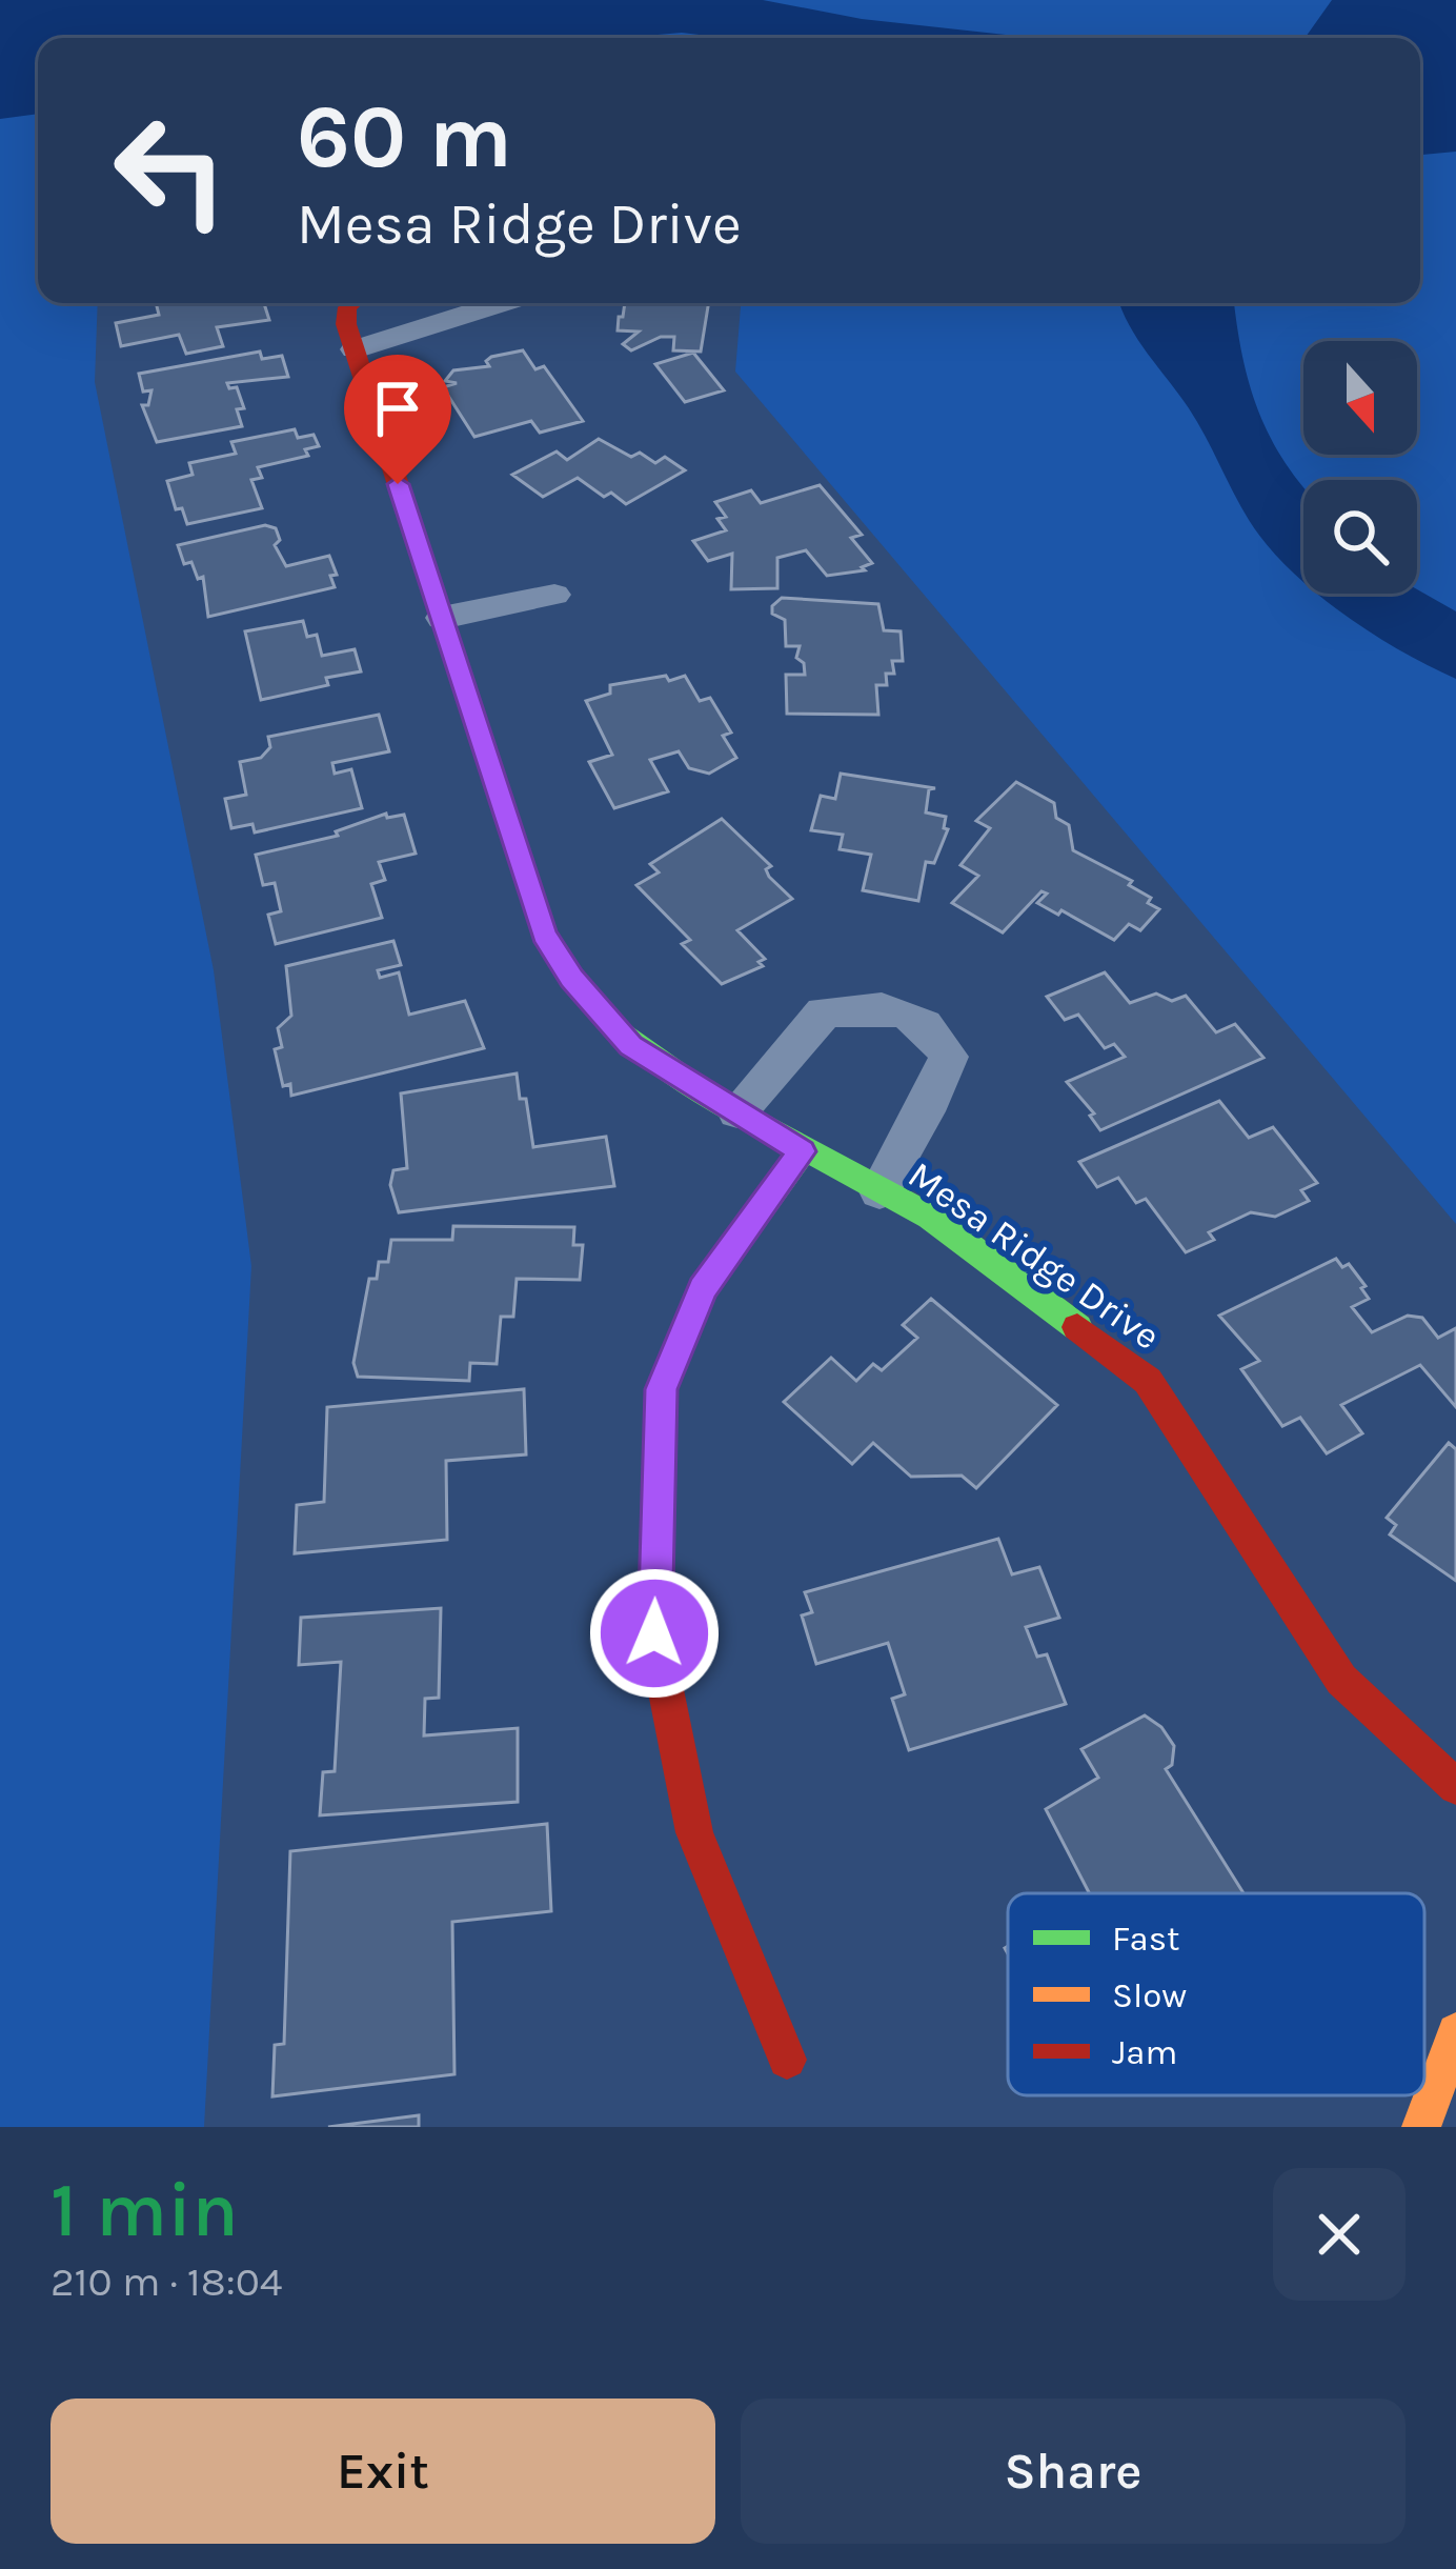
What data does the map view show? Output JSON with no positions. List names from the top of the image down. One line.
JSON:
{"streets":{"street":["Mesa Ridge Drive"]},"legend":["Fast","Slow","Jam"],"north":"bottom","page":{"turn":["60 m","Mesa Ridge Drive"],"heading":["1 min","210 m · 18:04"],"buttons":["Exit","Share"]}}
